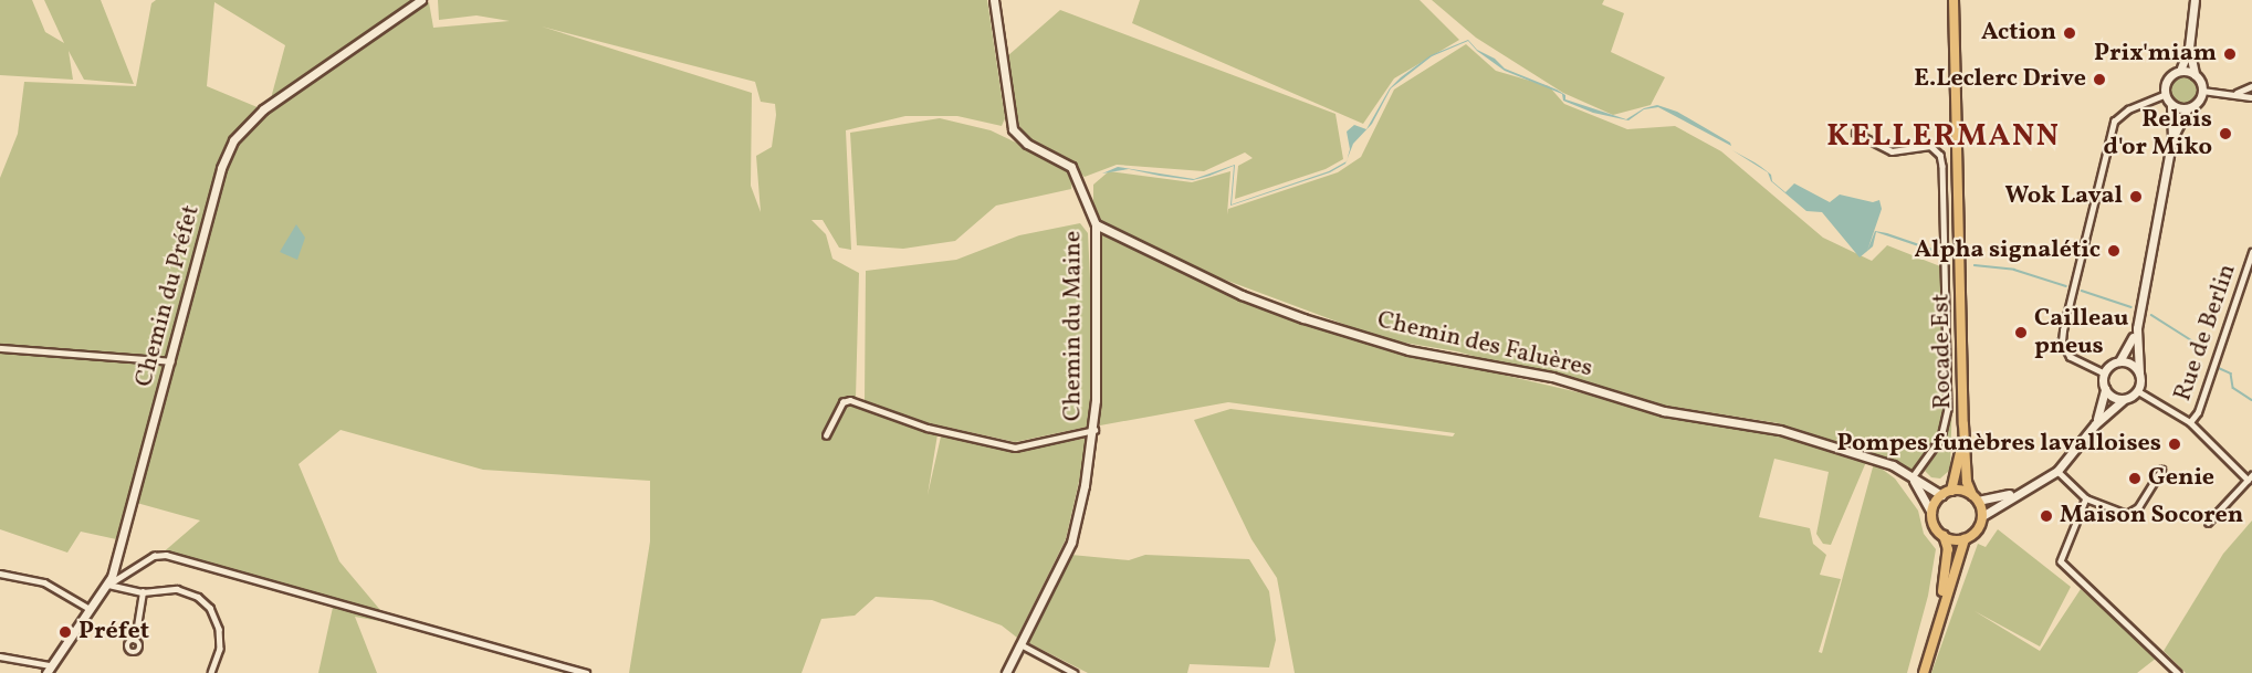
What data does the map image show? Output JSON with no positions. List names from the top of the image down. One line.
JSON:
{"streets":{"main road":["Rocade Est"],"street":["Chemin du Préfet","Chemin du Maine","Rue de Berlin","Chemin des Faluères"]},"crossings":[["Chemin du Maine","Chemin des Faluères"],["Chemin des Faluères","Rocade Est"]],"districts":["KELLERMANN"],"places":["Action","Prix'miam","E.Leclerc Drive","Relais d'or Miko","Wok Laval","Alpha signalétic","Cailleau pneus","Pompes funèbres lavalloises","Genie","Maison Socoren","Préfet"]}
